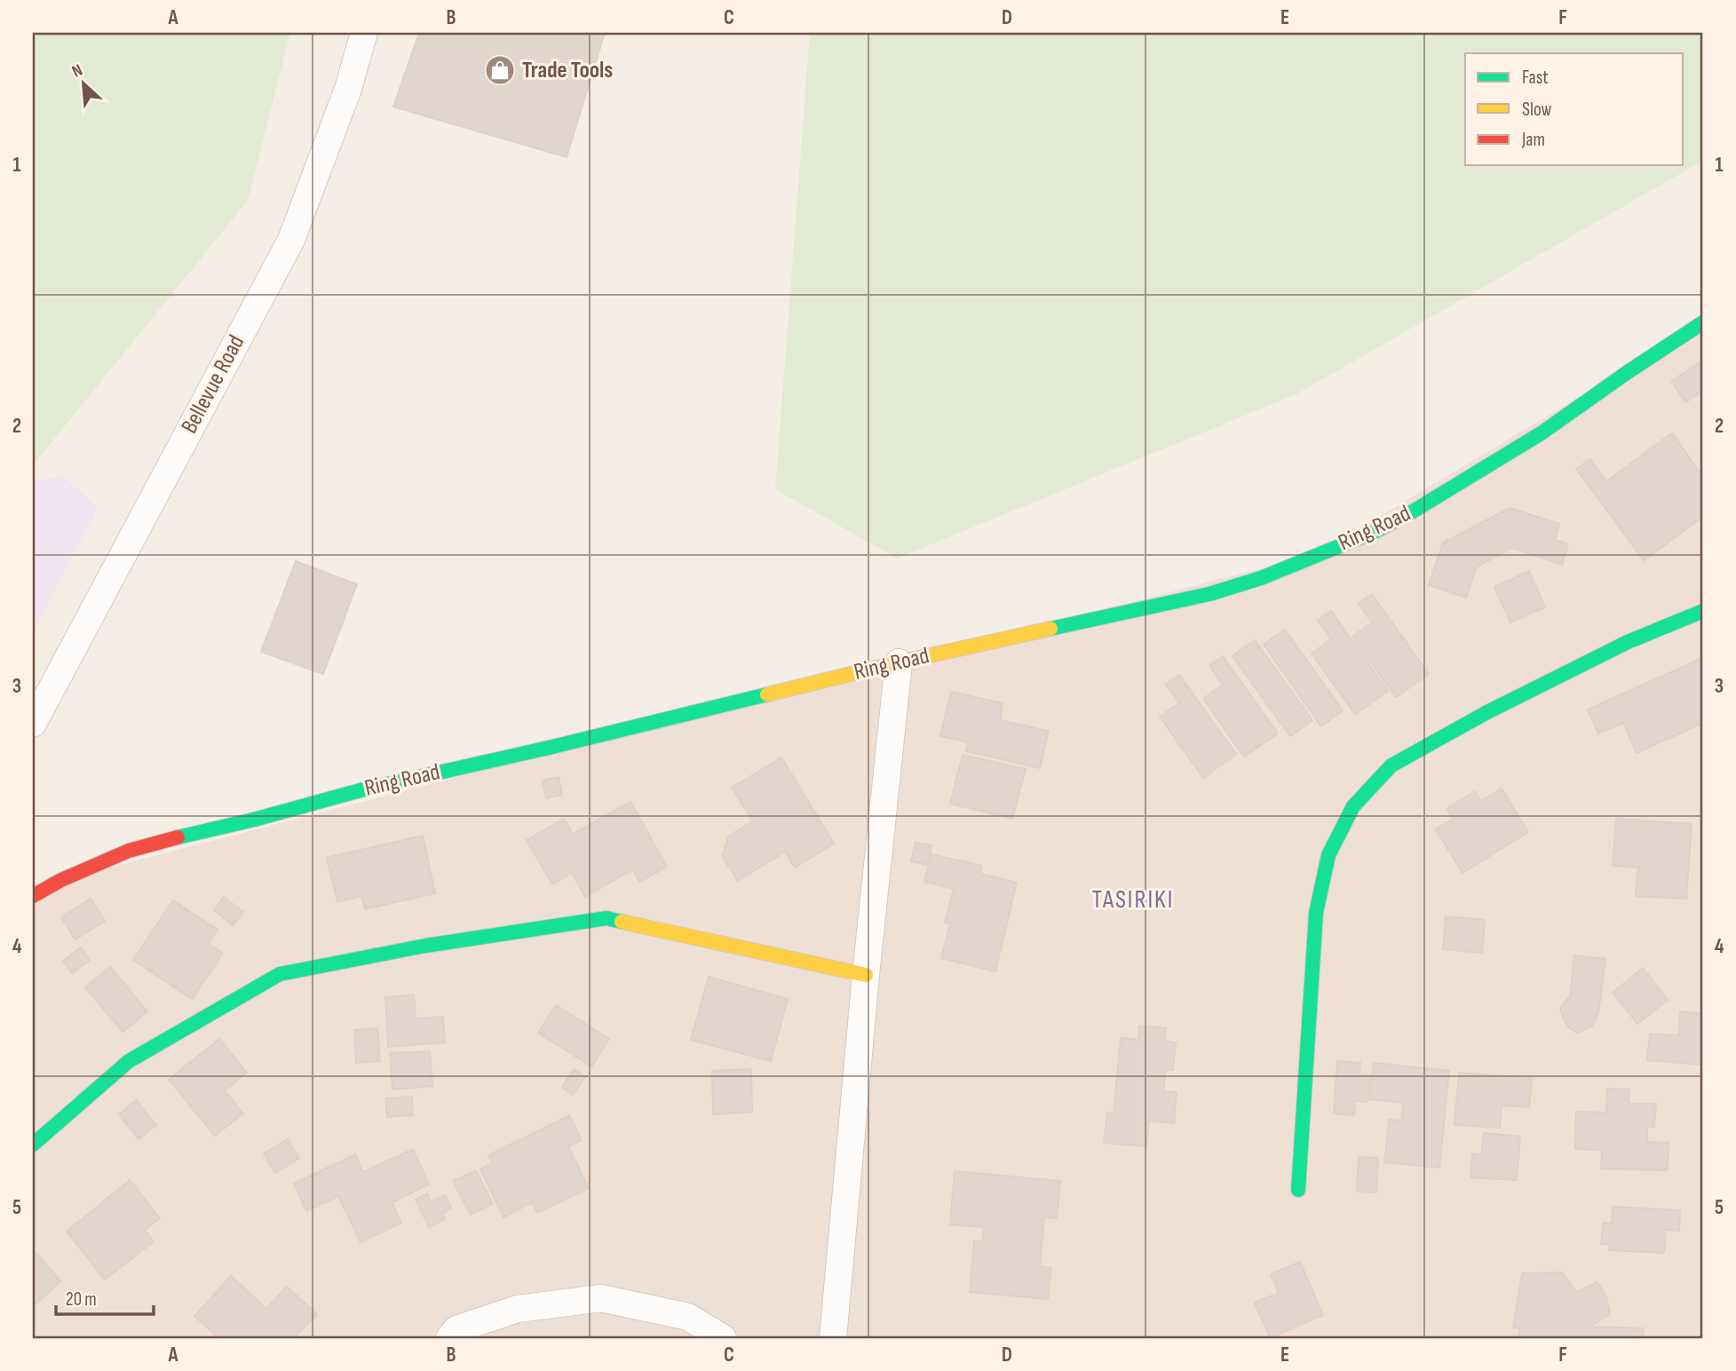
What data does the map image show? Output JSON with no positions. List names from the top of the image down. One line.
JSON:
{"streets":{"main road":["Ring Road"],"street":["Bellevue Road"]},"districts":["TASIRIKI"],"places":{"shop":["Trade Tools"]},"legend":["Fast","Slow","Jam"],"scale_bar":"20 m","north":"top left","grid":{"columns":["A","B","C","D","E","F"],"rows":["1","2","3","4","5"]}}
